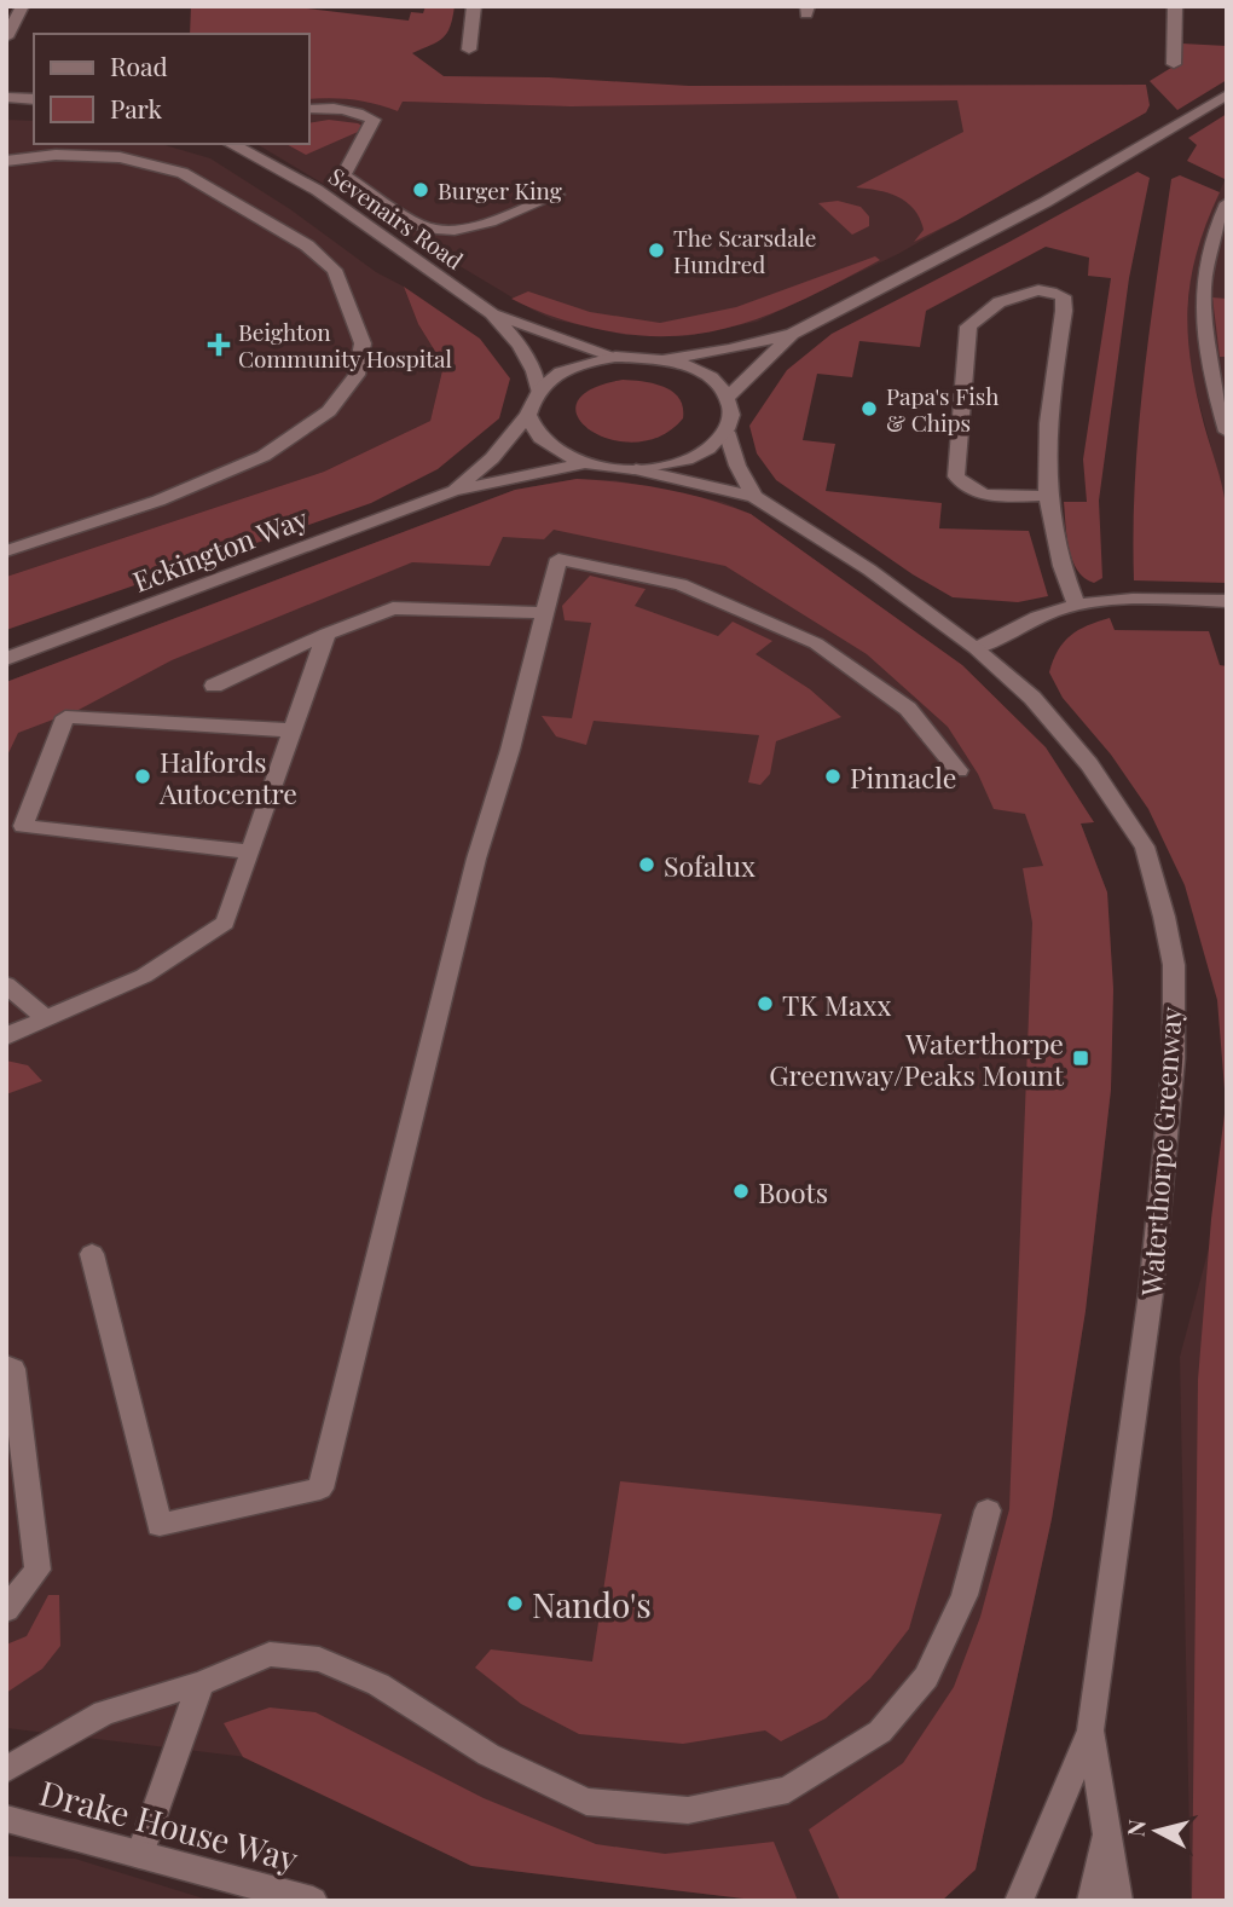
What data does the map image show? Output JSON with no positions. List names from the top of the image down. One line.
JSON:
{"streets":{"street":["Sevenairs Road","Eckington Way","Waterthorpe Greenway","Drake House Way"]},"crossings":[["Sevenairs Road","Eckington Way"],["Sevenairs Road","Waterthorpe Greenway"],["Eckington Way","Waterthorpe Greenway"]],"places":{"other":["Burger King","The Scarsdale Hundred","Papa's Fish & Chips","Halfords Autocentre","Pinnacle","Sofalux","TK Maxx","Boots","Nando's"],"health":["Beighton Community Hospital"],"transit":["Waterthorpe Greenway/Peaks Mount"]},"legend":["Road","Park"],"north":"left"}
